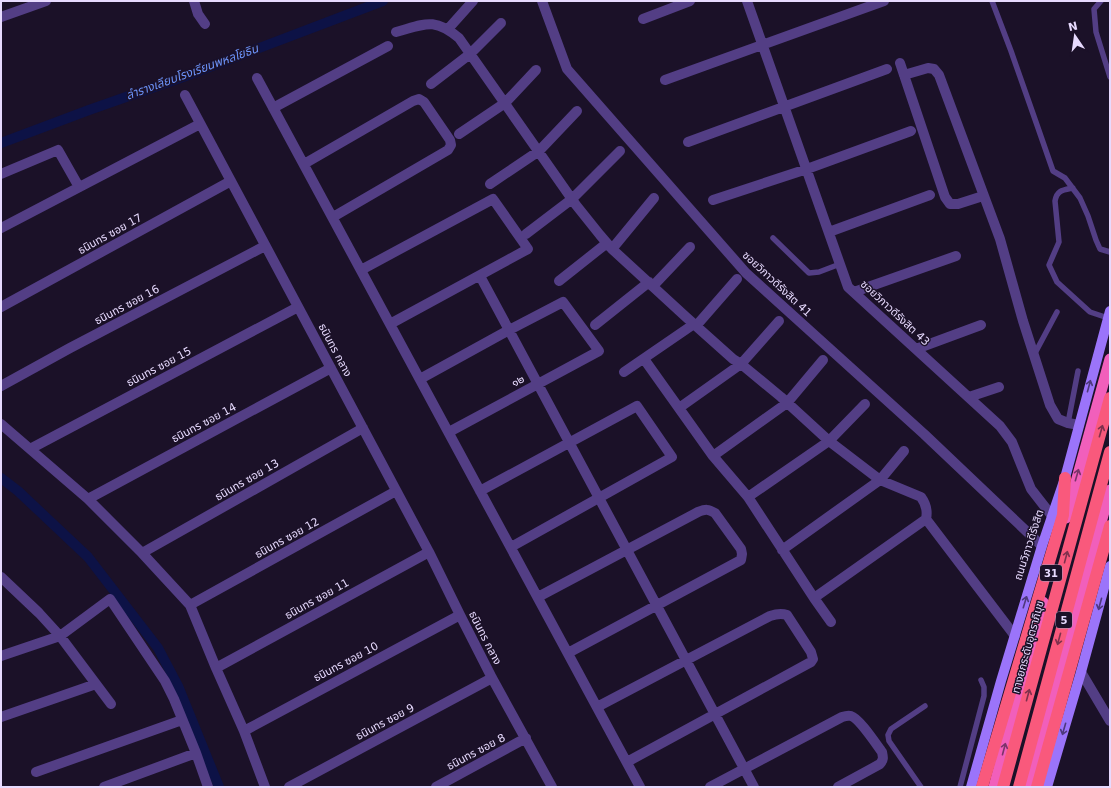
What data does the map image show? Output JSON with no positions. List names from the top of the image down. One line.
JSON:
{"streets":{"highway":["31","5","ทางยกระดับอุตราภิมุข"],"main road":["ถนนวิภาวดีรังสิต"],"street":["ธนินทร ซอย 17","ซอยวิภาวดีรังสิต 41","ธนินทร ซอย 16","ซอยวิภาวดีรังสิต 43","ธนินทร กลาง","ธนินทร ซอย 15","๑๒","ธนินทร ซอย 14","ธนินทร ซอย 13","ธนินทร ซอย 12","ธนินทร ซอย 11","ธนินทร ซอย 10","ธนินทร ซอย 9","ธนินทร ซอย 8"]},"crossings":[["ธนินทร ซอย 17","ธนินทร กลาง"],["ซอยวิภาวดีรังสิต 41","ถนนวิภาวดีรังสิต"],["ธนินทร ซอย 16","ธนินทร กลาง"],["ซอยวิภาวดีรังสิต 43","ถนนวิภาวดีรังสิต"],["ธนินทร กลาง","ธนินทร ซอย 15"],["ธนินทร กลาง","ธนินทร ซอย 14"],["ธนินทร กลาง","ธนินทร ซอย 13"],["ธนินทร กลาง","ธนินทร ซอย 12"],["ธนินทร กลาง","ธนินทร ซอย 11"],["ธนินทร กลาง","ธนินทร ซอย 10"],["ธนินทร กลาง","ธนินทร ซอย 9"],["ธนินทร กลาง","ธนินทร ซอย 8"],["ถนนวิภาวดีรังสิต","31"]],"water":["ลำรางเลียบโรงเรียนพหลโยธิน"],"north":"top"}
